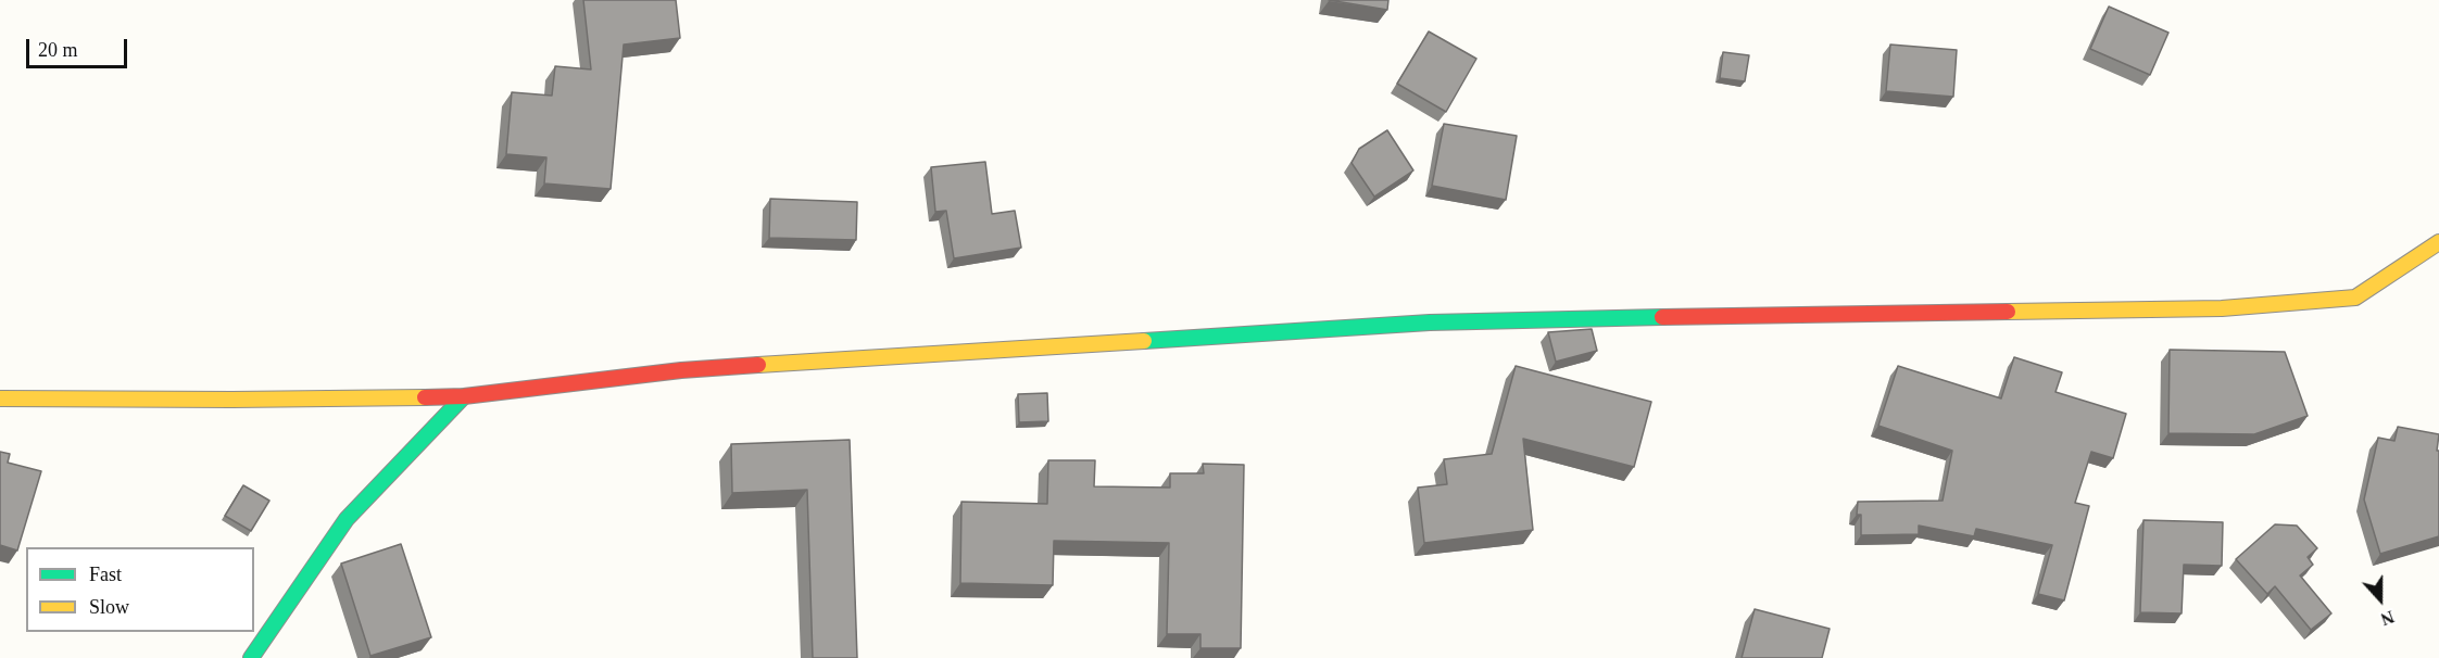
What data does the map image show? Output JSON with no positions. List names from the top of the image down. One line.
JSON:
{"legend":["Fast","Slow"],"scale_bar":"20 m","north":"bottom"}
